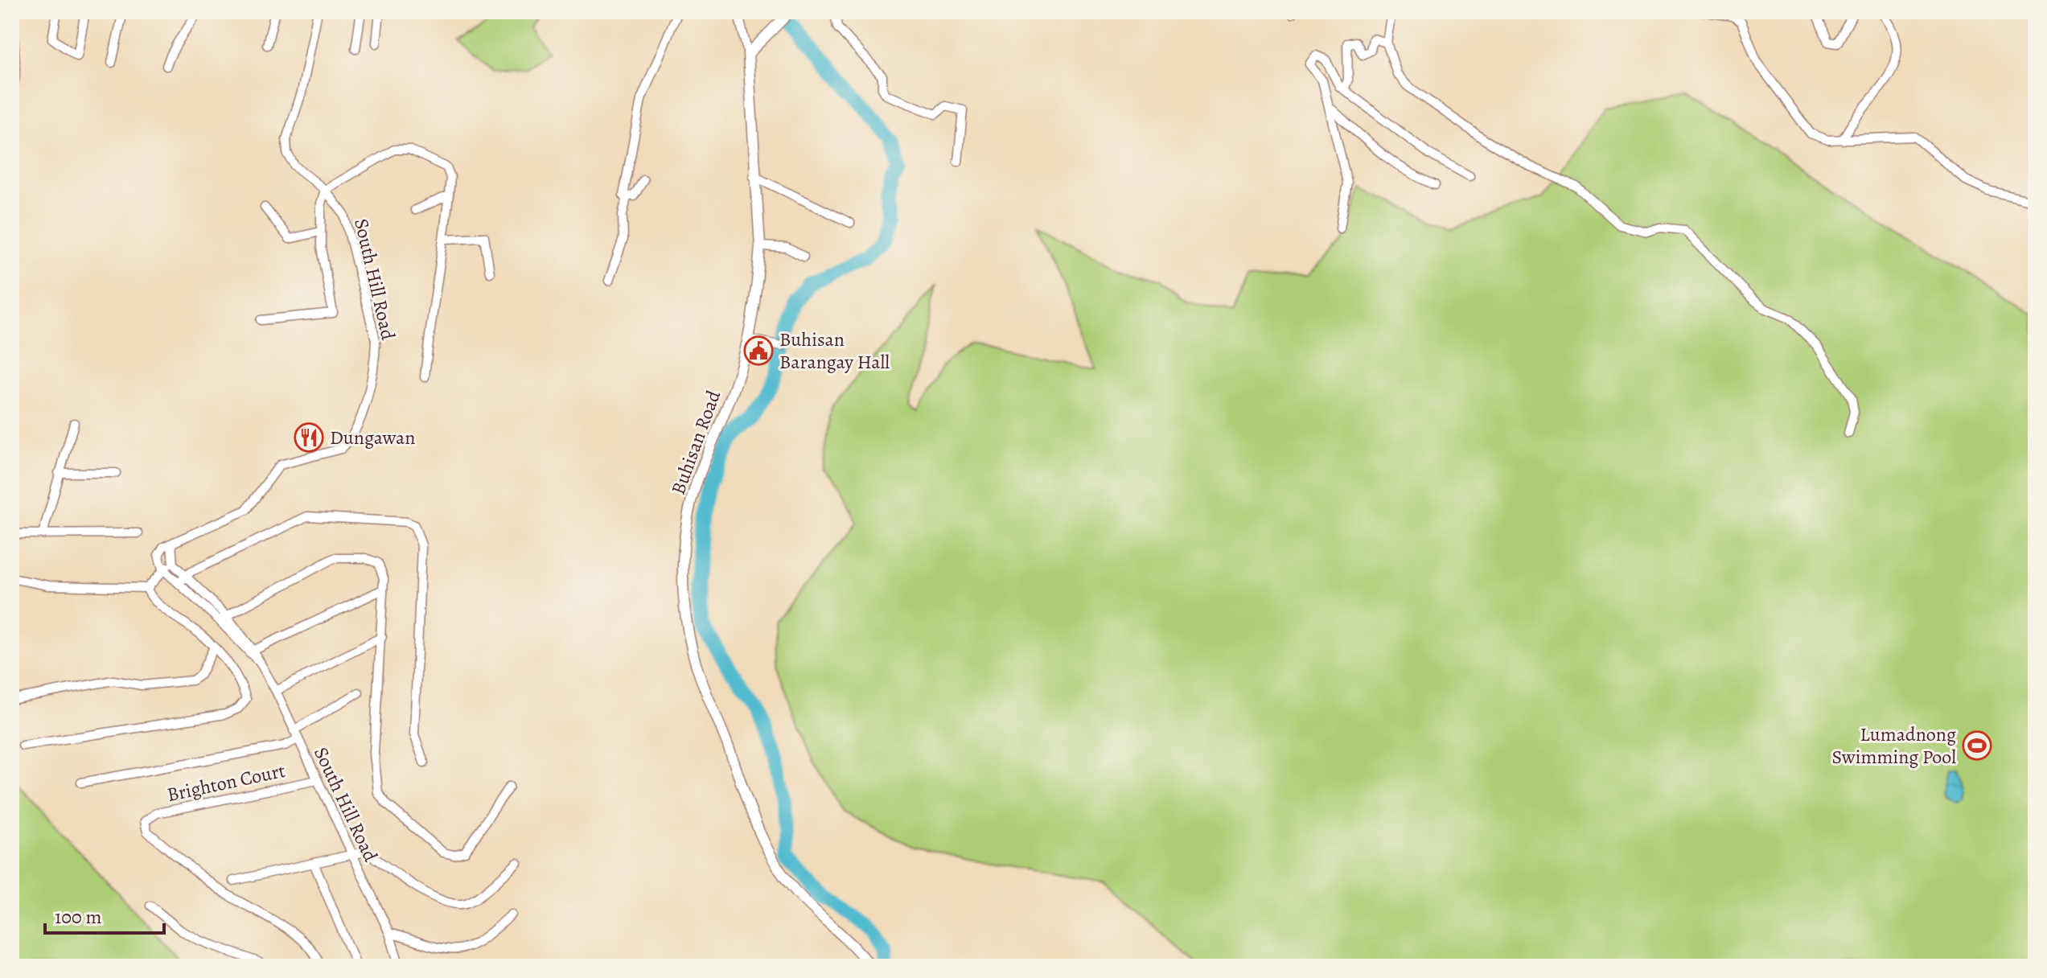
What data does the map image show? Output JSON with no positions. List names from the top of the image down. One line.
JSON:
{"streets":{"street":["South Hill Road","Buhisan Road","Brighton Court"]},"crossings":[["South Hill Road","Brighton Court"]],"places":{"public building":["Buhisan Barangay Hall"],"restaurant":["Dungawan"],"sports":["Lumadnong Swimming Pool"]},"scale_bar":"100 m"}
